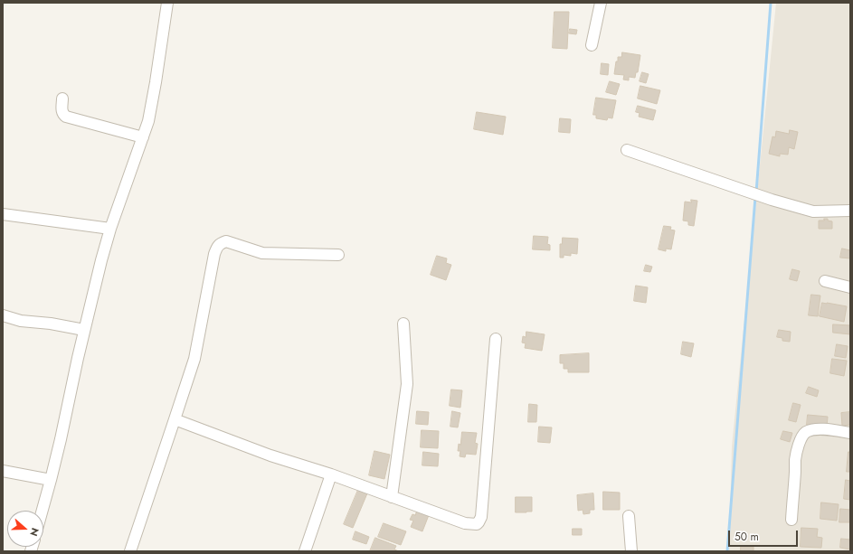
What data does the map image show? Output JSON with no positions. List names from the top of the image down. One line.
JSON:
{"scale_bar":"50 m","north":"right"}
